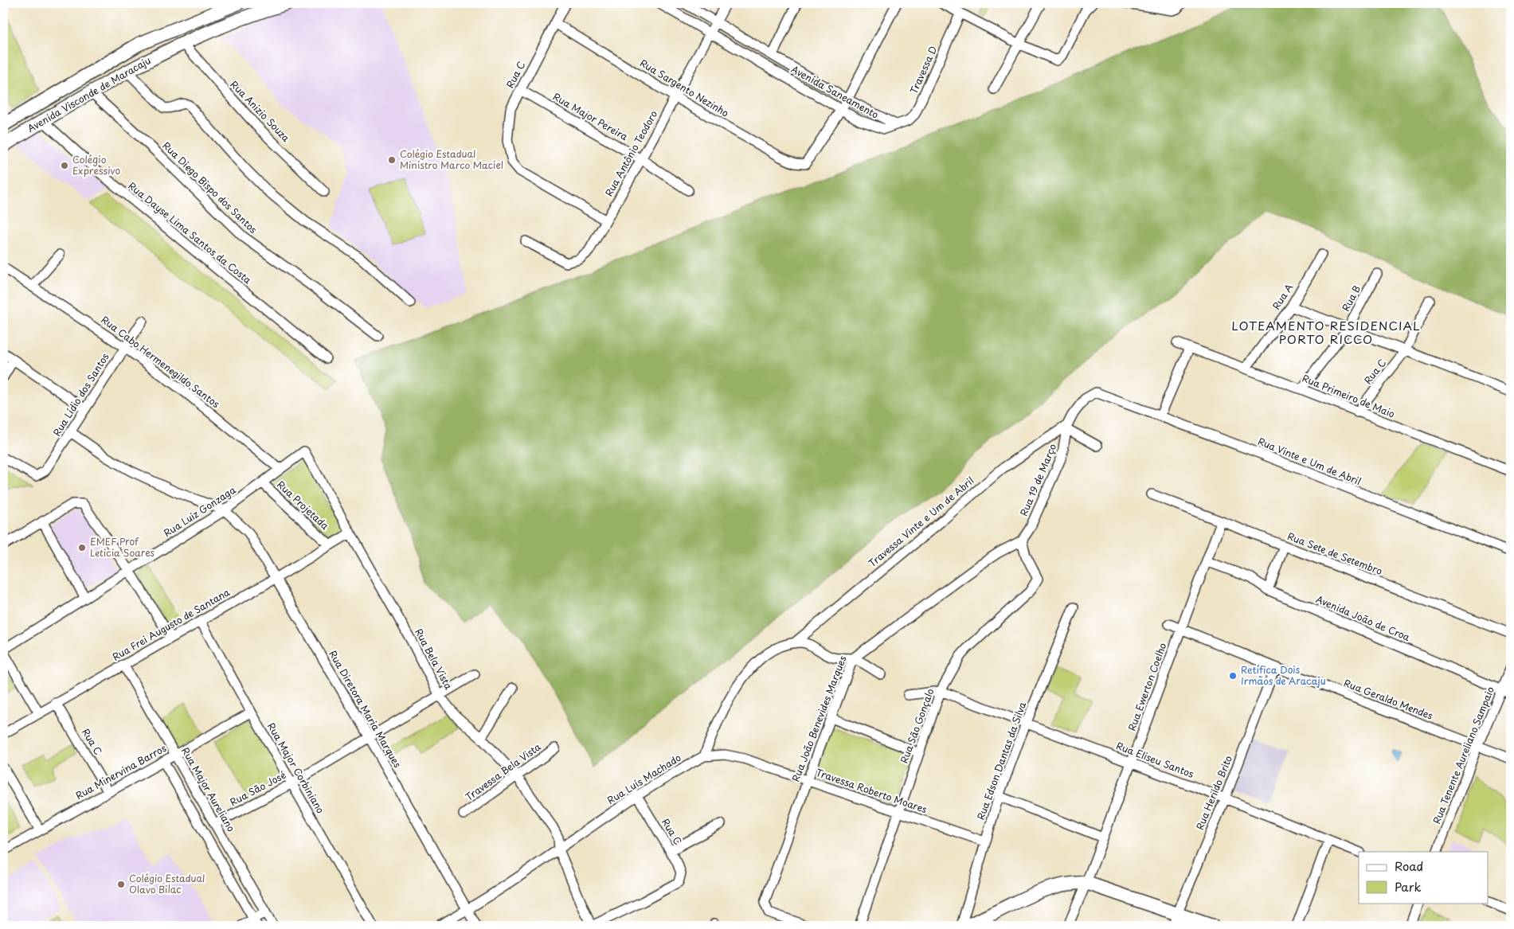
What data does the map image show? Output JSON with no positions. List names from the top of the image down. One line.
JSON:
{"streets":{"main road":["Avenida Visconde de Maracaju"],"street":["Travessa D","Rua C","Rua Sargento Nezinho","Avenida Saneamento","Rua Anizio Souza","Rua Major Pereira","Rua Antônio Teodoro","Rua Diego Bispo dos Santos","Rua Dayse Lima Santos da Costa","Rua A","Rua B","Rua Cabo Hermenegildo Santos","Rua Lídio dos Santos","Rua Primeiro de Maio","Rua Vinte e Um de Abril","Rua 19 de Março","Rua Projetada","Rua Luiz Gonzaga","Travessa Vinte e Um de Abril","Rua Sete de Setembro","Avenida João de Croa","Rua Frei Augusto de Santana","Rua Bela Vista","Rua Ewerton Coelho","Rua Geraldo Mendes","Rua Diretora Maria Marques","Rua João Benevides Marques","Rua São Gonçalo","Rua Tenente Aureliano Sampaio","Rua Eliseu Santos","Rua Edson Dantas da Silva","Rua Major Corbiniano","Rua Minervina Barros","Travessa Bela Vista","Rua Luís Machado","Rua São José","Rua Major Aureliano","Travessa Roberto Moares","Rua Herildo Brito"]},"crossings":[["Travessa D","Avenida Saneamento"],["Rua C","Rua Sargento Nezinho"],["Rua C","Rua Major Pereira"],["Rua C","Rua Antônio Teodoro"],["Rua C","Rua Primeiro de Maio"],["Rua C","Rua Frei Augusto de Santana"],["Rua C","Rua Bela Vista"],["Rua C","Rua Minervina Barros"],["Rua C","Rua Luís Machado"],["Rua Sargento Nezinho","Avenida Saneamento"],["Rua Sargento Nezinho","Rua Antônio Teodoro"],["Avenida Saneamento","Rua Antônio Teodoro"],["Avenida Visconde de Maracaju","Rua Anizio Souza"],["Avenida Visconde de Maracaju","Rua Diego Bispo dos Santos"],["Avenida Visconde de Maracaju","Rua Dayse Lima Santos da Costa"],["Rua Major Pereira","Rua Antônio Teodoro"],["Rua A","Rua Primeiro de Maio"],["Rua B","Rua Primeiro de Maio"],["Rua Cabo Hermenegildo Santos","Rua Lídio dos Santos"],["Rua Cabo Hermenegildo Santos","Rua Luiz Gonzaga"],["Rua Lídio dos Santos","Rua Diretora Maria Marques"],["Rua Vinte e Um de Abril","Rua 19 de Março"],["Rua Vinte e Um de Abril","Travessa Vinte e Um de Abril"],["Rua 19 de Março","Travessa Vinte e Um de Abril"],["Rua 19 de Março","Rua João Benevides Marques"],["Rua 19 de Março","Rua São Gonçalo"],["Rua Projetada","Rua Luiz Gonzaga"],["Rua Projetada","Rua Frei Augusto de Santana"],["Rua Luiz Gonzaga","Rua Bela Vista"],["Rua Luiz Gonzaga","Rua Diretora Maria Marques"],["Rua Sete de Setembro","Rua Ewerton Coelho"],["Avenida João de Croa","Rua Ewerton Coelho"],["Avenida João de Croa","Rua Tenente Aureliano Sampaio"],["Rua Frei Augusto de Santana","Rua Bela Vista"],["Rua Frei Augusto de Santana","Rua Diretora Maria Marques"],["Rua Frei Augusto de Santana","Rua Major Corbiniano"],["Rua Frei Augusto de Santana","Rua Major Aureliano"],["Rua Bela Vista","Travessa Bela Vista"],["Rua Bela Vista","Rua Luís Machado"],["Rua Bela Vista","Rua São José"],["Rua Ewerton Coelho","Rua Geraldo Mendes"],["Rua Ewerton Coelho","Rua Eliseu Santos"],["Rua Geraldo Mendes","Rua Tenente Aureliano Sampaio"],["Rua Geraldo Mendes","Rua Herildo Brito"],["Rua Diretora Maria Marques","Rua Luís Machado"],["Rua Diretora Maria Marques","Rua São José"],["Rua João Benevides Marques","Rua São Gonçalo"],["Rua João Benevides Marques","Travessa Roberto Moares"],["Rua São Gonçalo","Rua Eliseu Santos"],["Rua São Gonçalo","Travessa Roberto Moares"],["Rua Eliseu Santos","Rua Edson Dantas da Silva"],["Rua Eliseu Santos","Rua Herildo Brito"],["Rua Edson Dantas da Silva","Travessa Roberto Moares"],["Rua Major Corbiniano","Rua Minervina Barros"],["Rua Major Corbiniano","Rua São José"],["Rua Minervina Barros","Rua Major Aureliano"],["Rua Luís Machado","Travessa Roberto Moares"],["Rua São José","Rua Major Aureliano"]],"districts":["LOTEAMENTO RESIDENCIAL PORTO RICCO"],"places":["Colégio Estadual Ministro Marco Maciel","Colégio Expressivo","EMEF Prof Leticia Soares","Retífica Dois Irmãos de Aracaju","Colégio Estadual Olavo Bilac"],"legend":["Road","Park"]}
